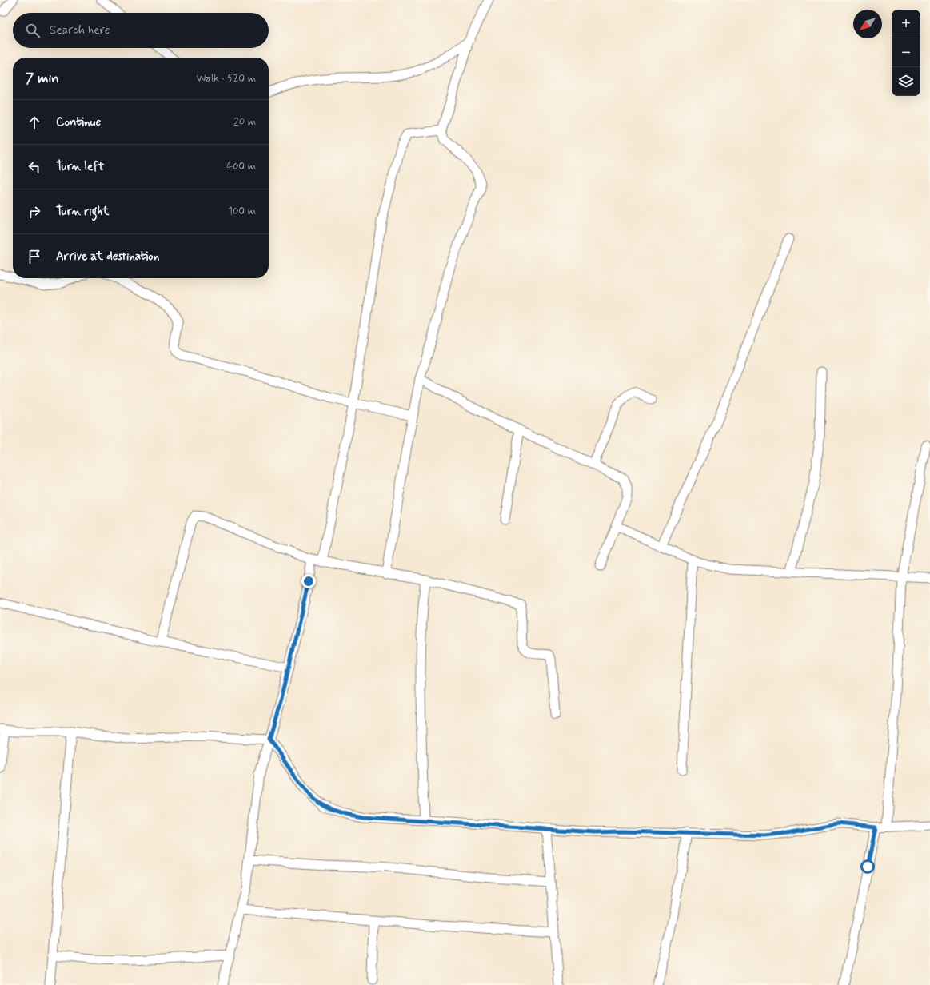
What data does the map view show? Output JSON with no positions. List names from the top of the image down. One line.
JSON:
{"north":"bottom left","page":{"map_buttons":["+","−"],"search":"Search here","heading":["7 min","Walk · 520 m"],"list":[["Continue","20 m"],["Turn left","400 m"],["Turn right","100 m"],"Arrive at destination"]}}
